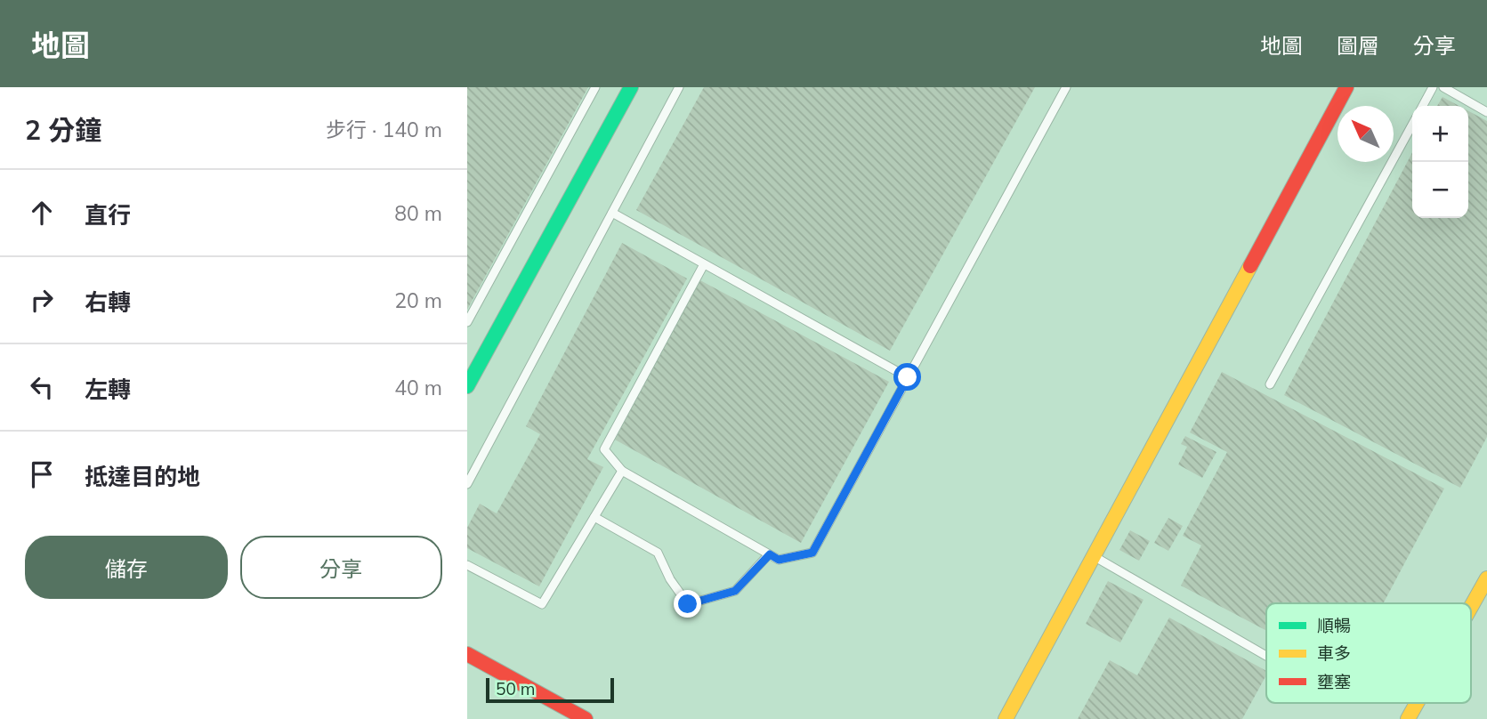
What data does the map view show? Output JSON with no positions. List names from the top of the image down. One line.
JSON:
{"legend":["順暢","車多","壅塞"],"scale_bar":"50 m","north":"top left","page":{"header":"地圖","nav":["地圖","圖層","分享"],"heading":["2 分鐘","步行 · 140 m"],"map_buttons":["+","−"],"list":[["直行","80 m"],["右轉","20 m"],["左轉","40 m"],"抵達目的地"],"buttons":["儲存","分享"],"scale":"50 m"}}
